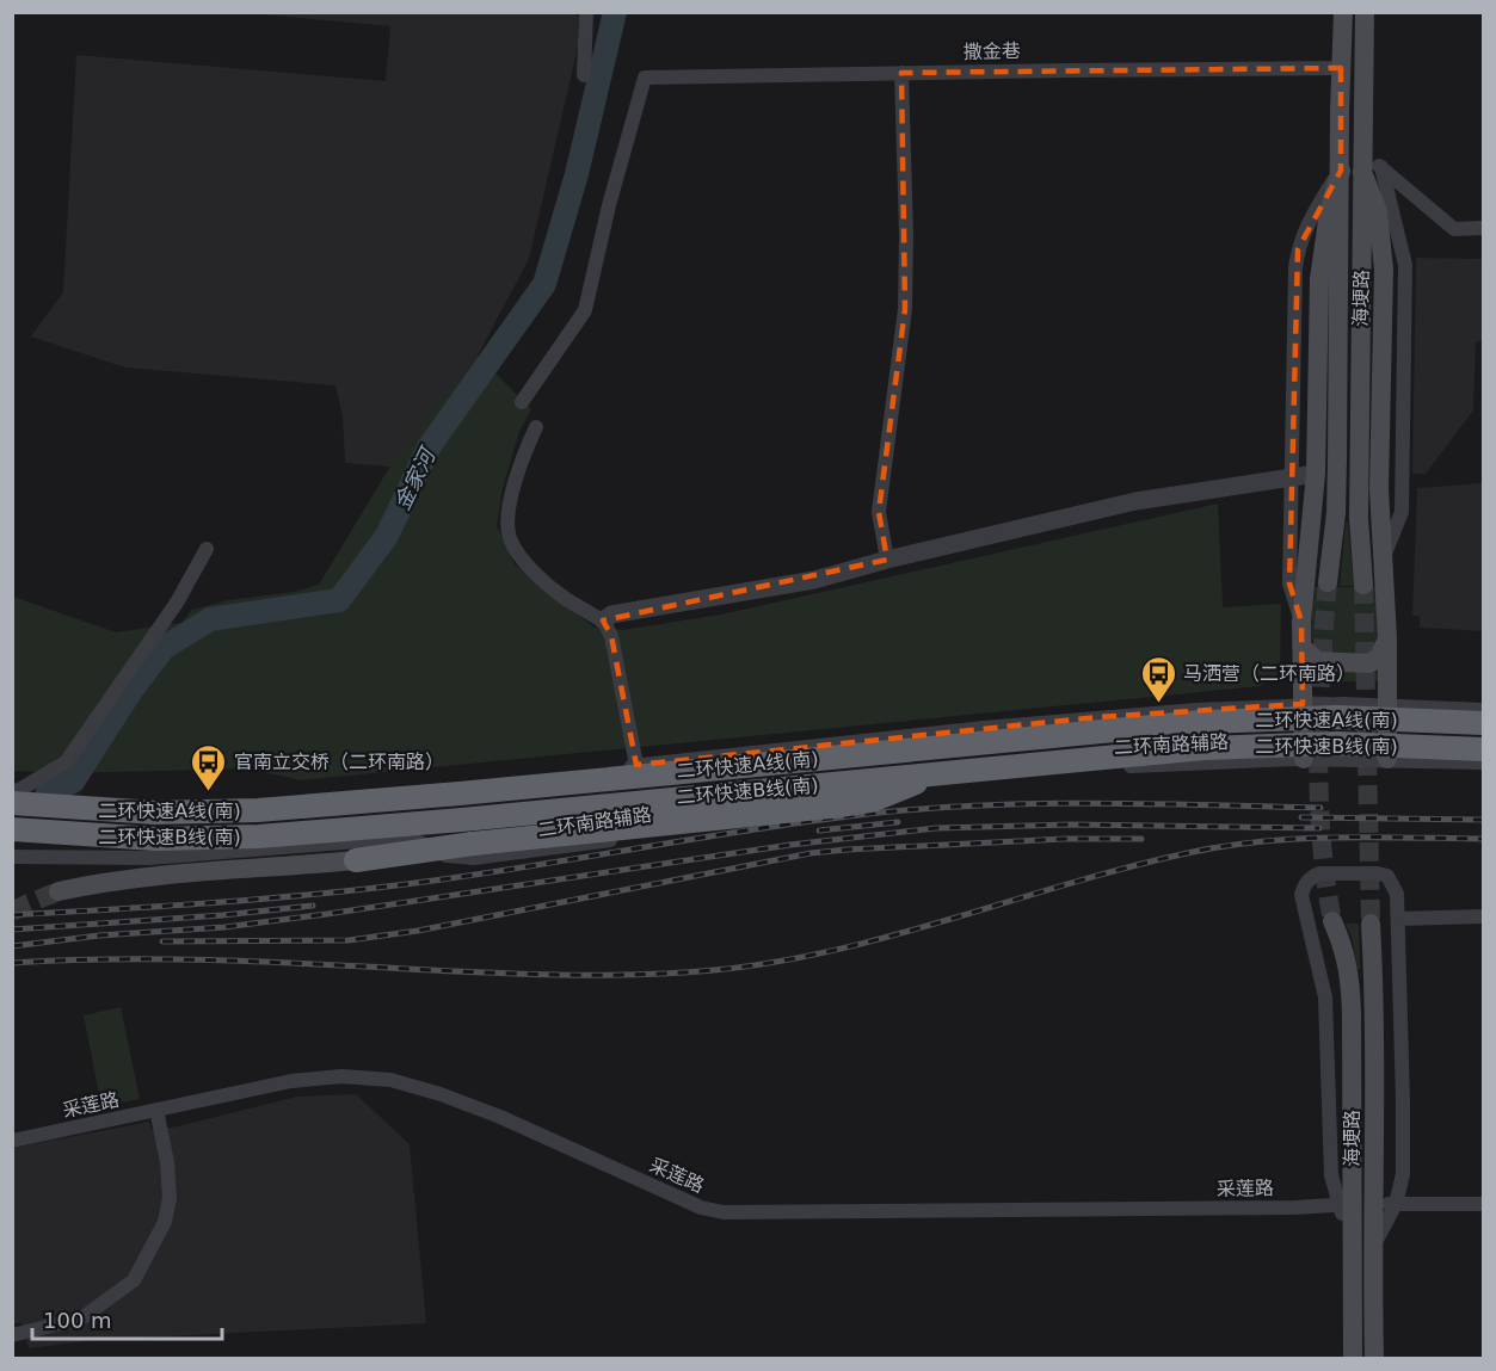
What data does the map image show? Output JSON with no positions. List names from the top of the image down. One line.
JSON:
{"streets":{"highway":["二环快速A线(南)","二环快速B线(南)"],"main road":["海埂路"],"street":["撒金巷","二环南路辅路","采莲路"]},"crossings":[["撒金巷","海埂路"],["海埂路","采莲路"]],"water":["金家河"],"places":{"bus stop":["马洒营（二环南路）","官南立交桥（二环南路）"]},"scale_bar":"100 m"}
